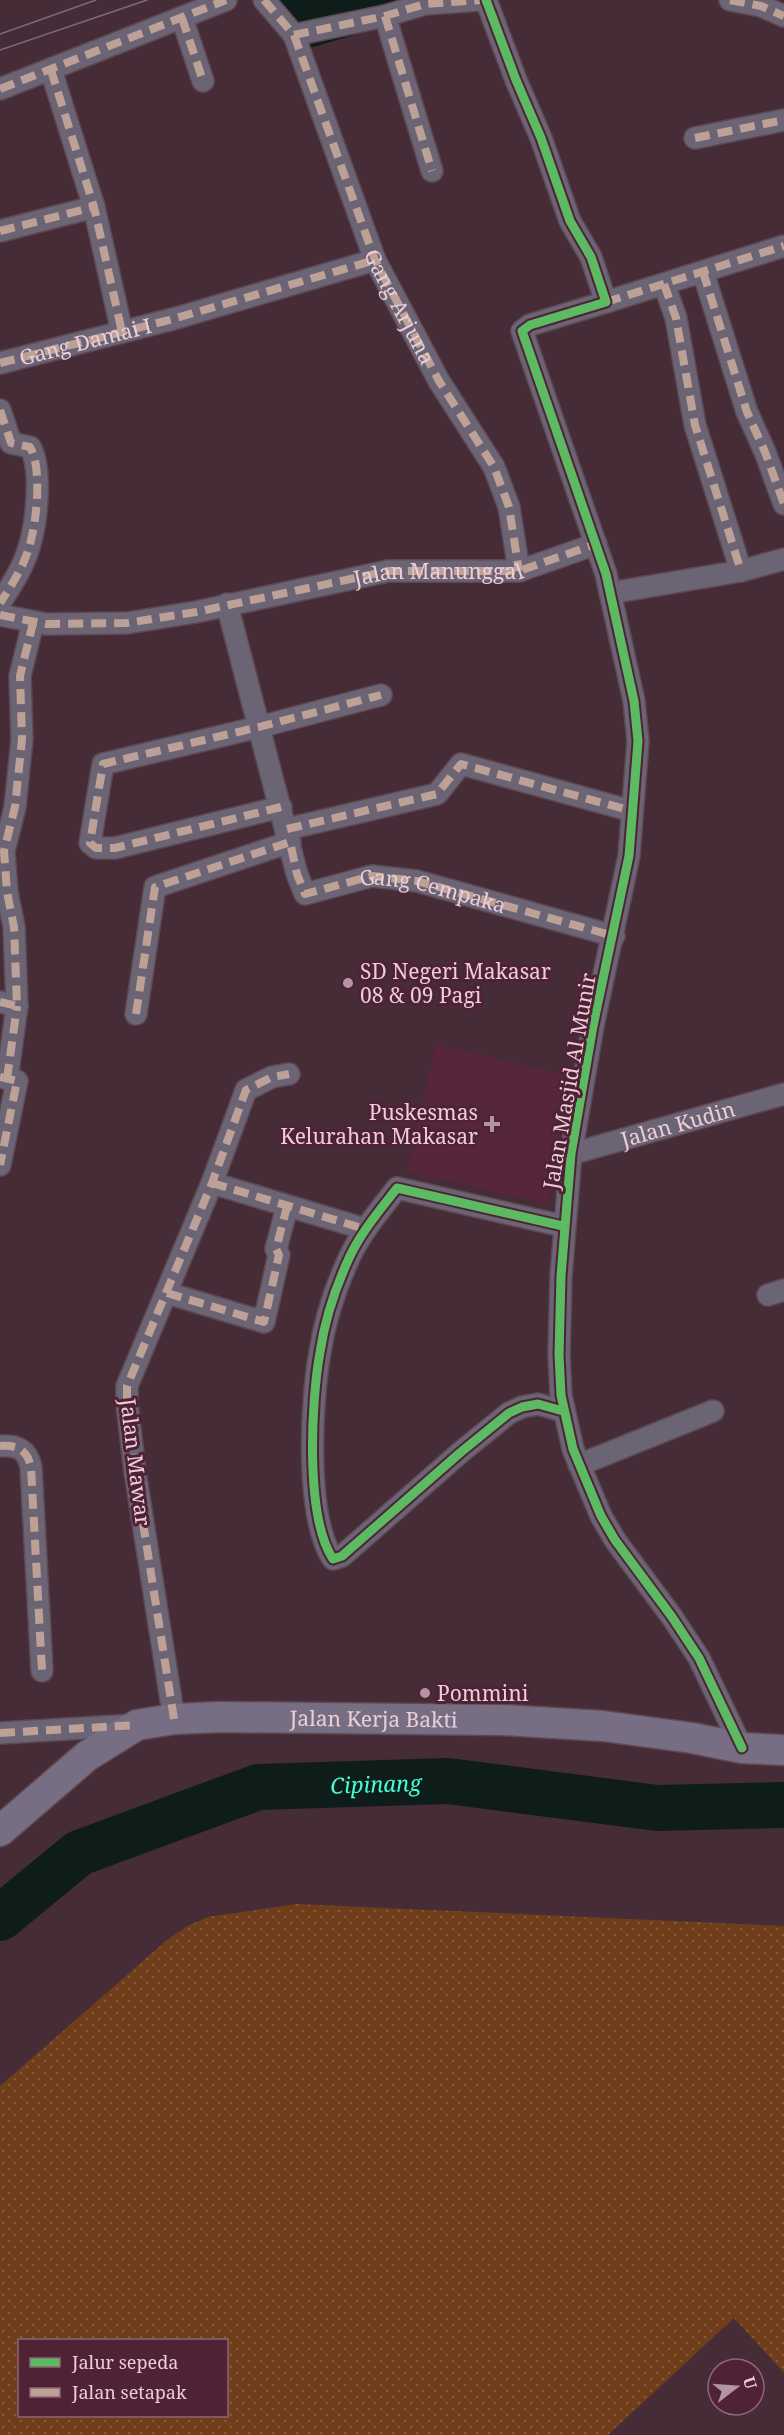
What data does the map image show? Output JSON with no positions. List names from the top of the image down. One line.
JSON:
{"streets":{"street":["Gang Arjuna","Gang Damai I","Jalan Manunggal","Gang Cempaka","Jalan Masjid Al Munir","Jalan Kudin","Jalan Mawar","Jalan Kerja Bakti"]},"crossings":[["Gang Arjuna","Gang Damai I"],["Gang Arjuna","Jalan Manunggal"],["Gang Cempaka","Jalan Masjid Al Munir"],["Jalan Masjid Al Munir","Jalan Kudin"],["Jalan Masjid Al Munir","Jalan Kerja Bakti"],["Jalan Mawar","Jalan Kerja Bakti"]],"water":["Cipinang"],"places":{"other":["SD Negeri Makasar 08 & 09 Pagi","Pommini"],"health":["Puskesmas Kelurahan Makasar"]},"legend":["Jalur sepeda","Jalan setapak"],"north":"right"}
